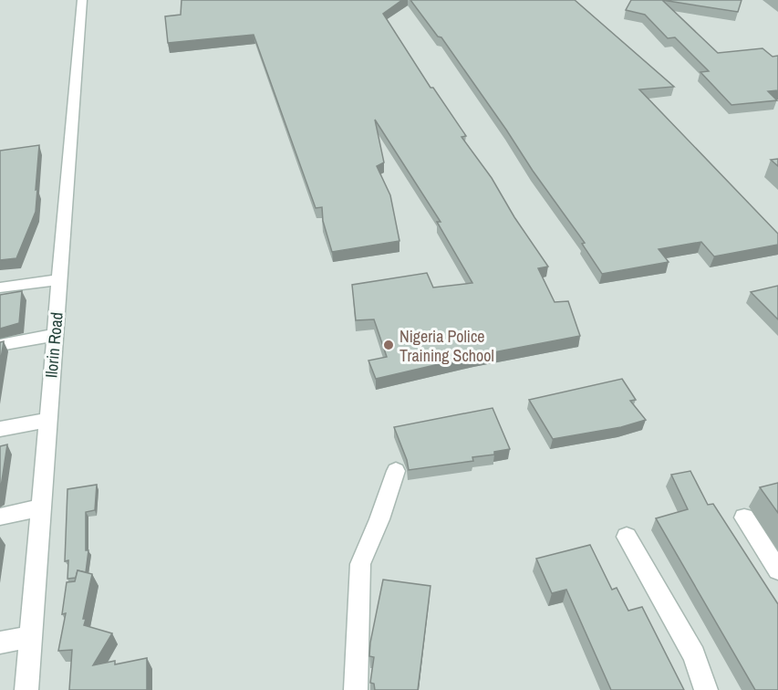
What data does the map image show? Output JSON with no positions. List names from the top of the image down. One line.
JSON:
{"streets":{"street":["Ilorin Road"]},"places":["Nigeria Police Training School"]}
